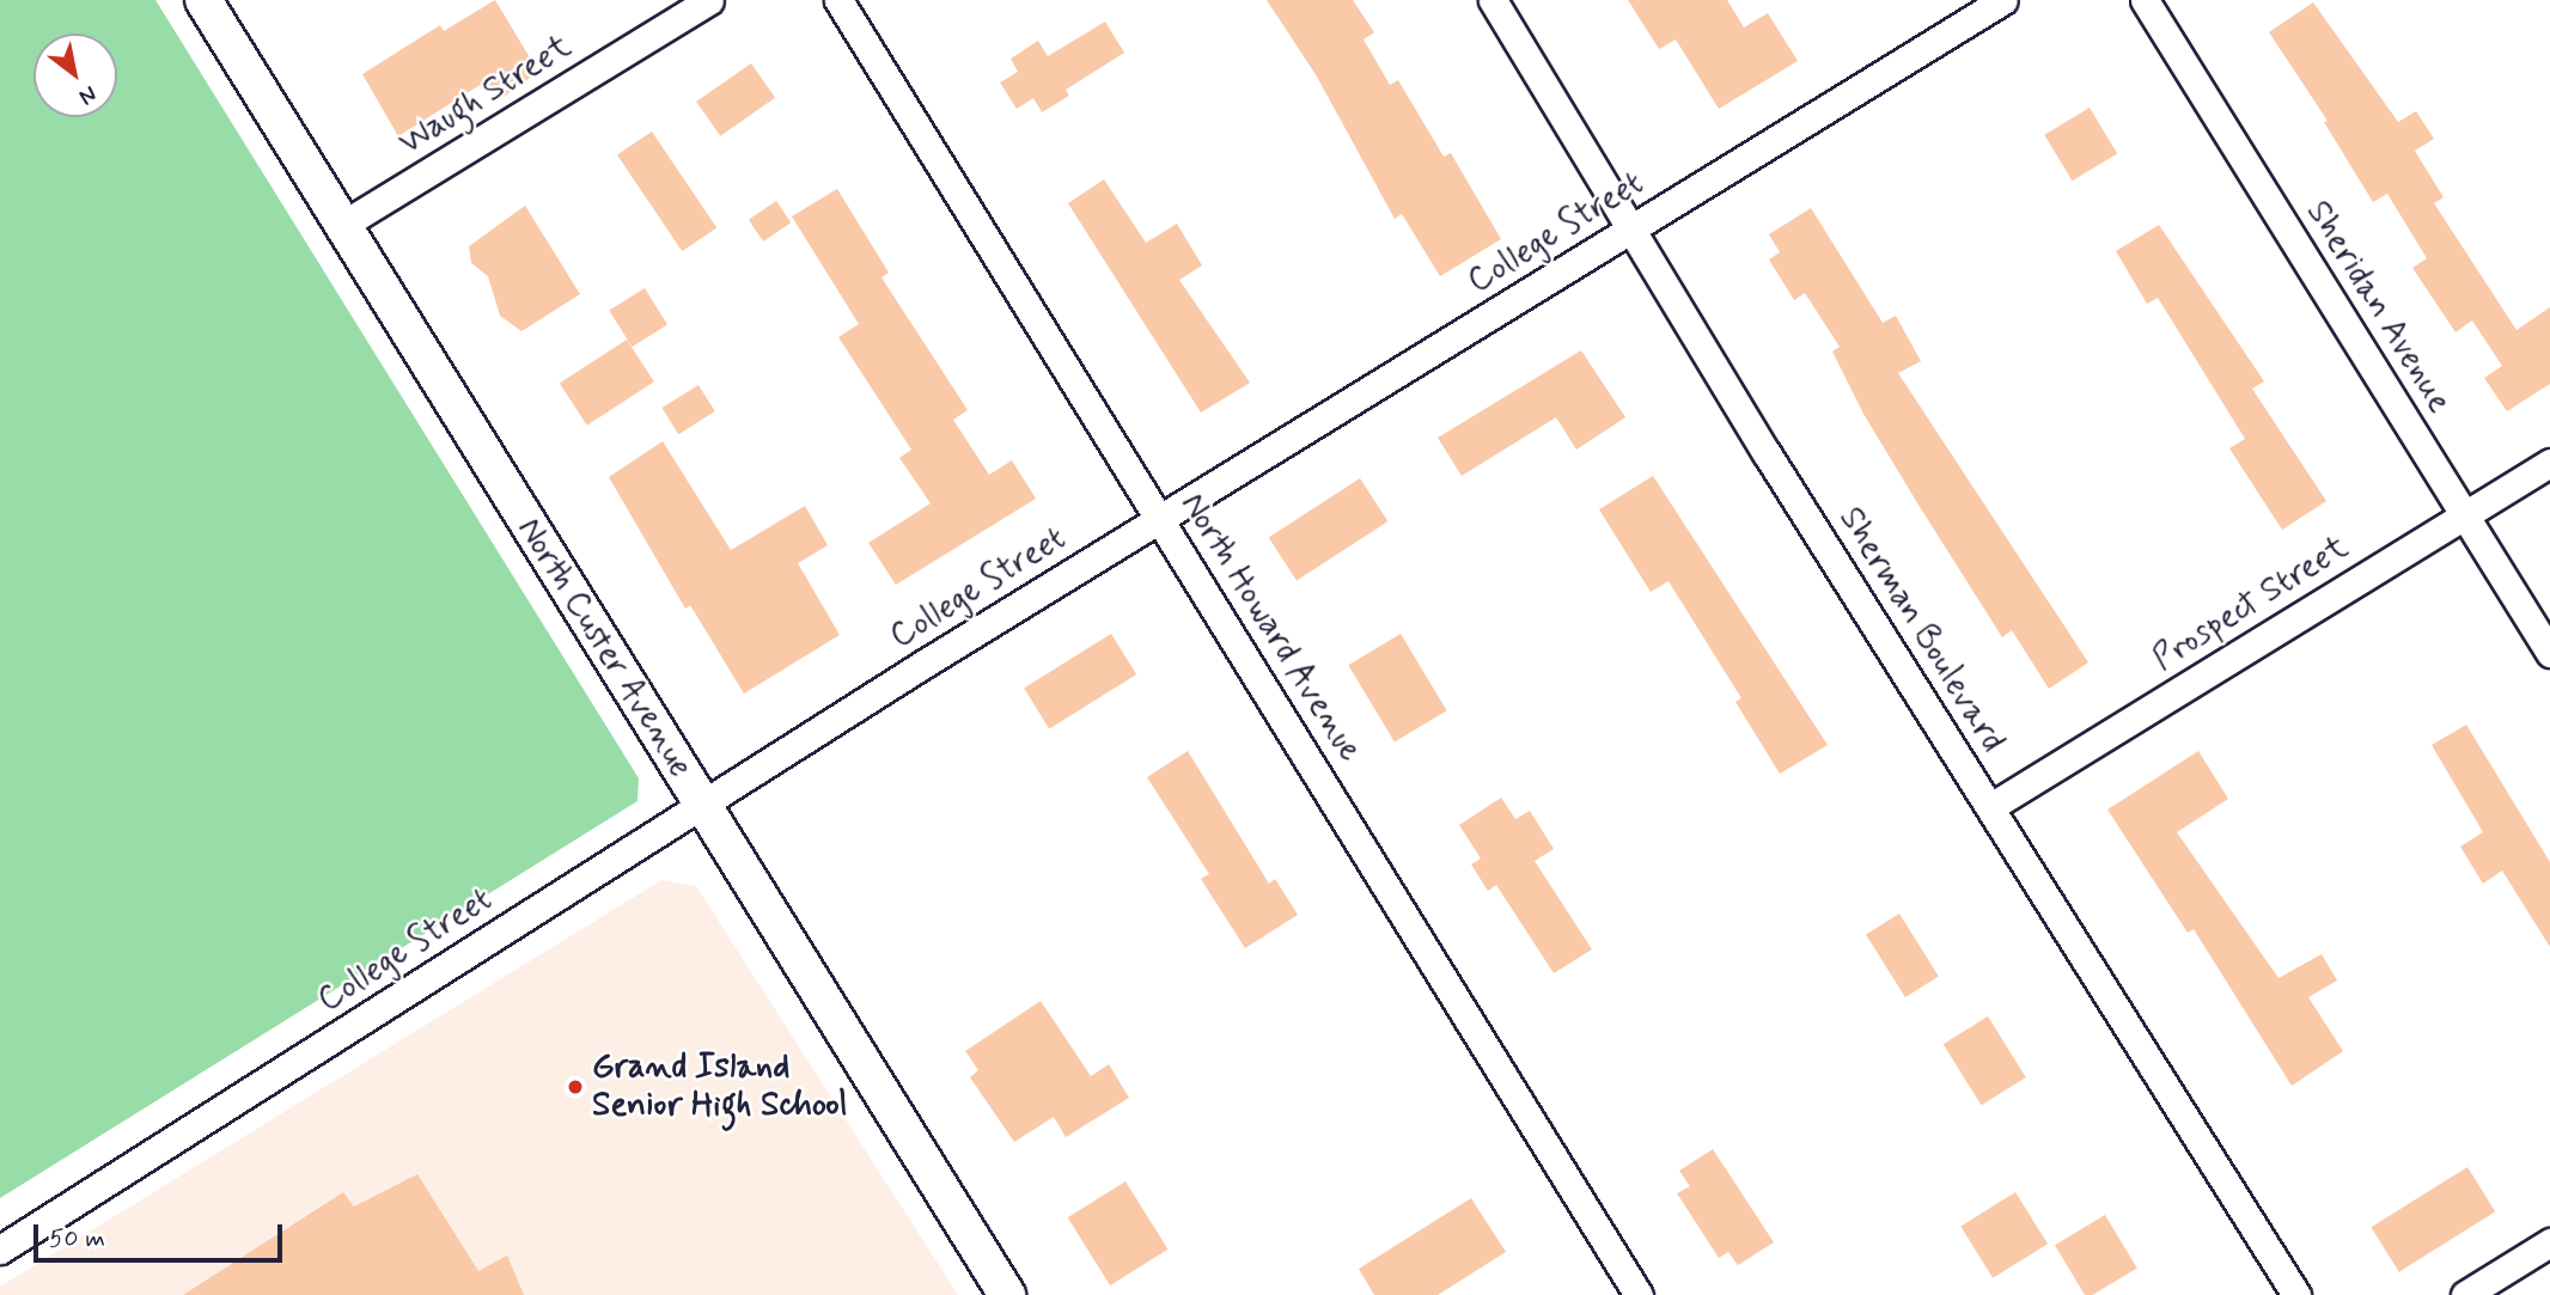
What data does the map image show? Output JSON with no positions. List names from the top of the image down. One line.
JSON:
{"streets":{"street":["Waugh Street","College Street","Sheridan Avenue","Prospect Street","North Howard Avenue","Sherman Boulevard","North Custer Avenue"]},"crossings":[["Waugh Street","North Custer Avenue"],["College Street","North Howard Avenue"],["College Street","Sherman Boulevard"],["College Street","North Custer Avenue"],["Sheridan Avenue","Prospect Street"],["Prospect Street","Sherman Boulevard"]],"places":["Grand Island Senior High School"],"scale_bar":"50 m","north":"bottom right"}
